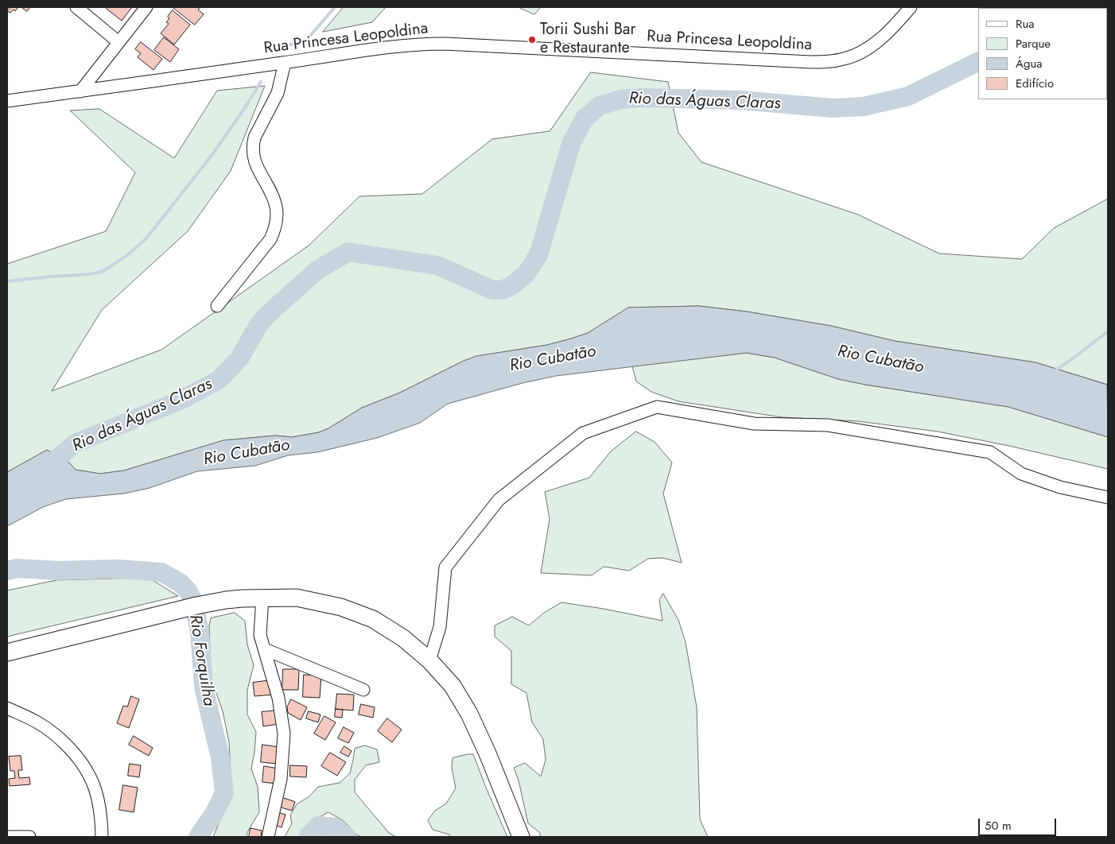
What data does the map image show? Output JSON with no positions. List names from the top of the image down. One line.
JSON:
{"streets":{"street":["Rua Princesa Leopoldina"]},"water":["Rio das Águas Claras","Rio Cubatão","Rio Forquilha"],"places":["Torii Sushi Bar e Restaurante"],"legend":["Rua","Parque","Água","Edifício"],"scale_bar":"50 m"}
